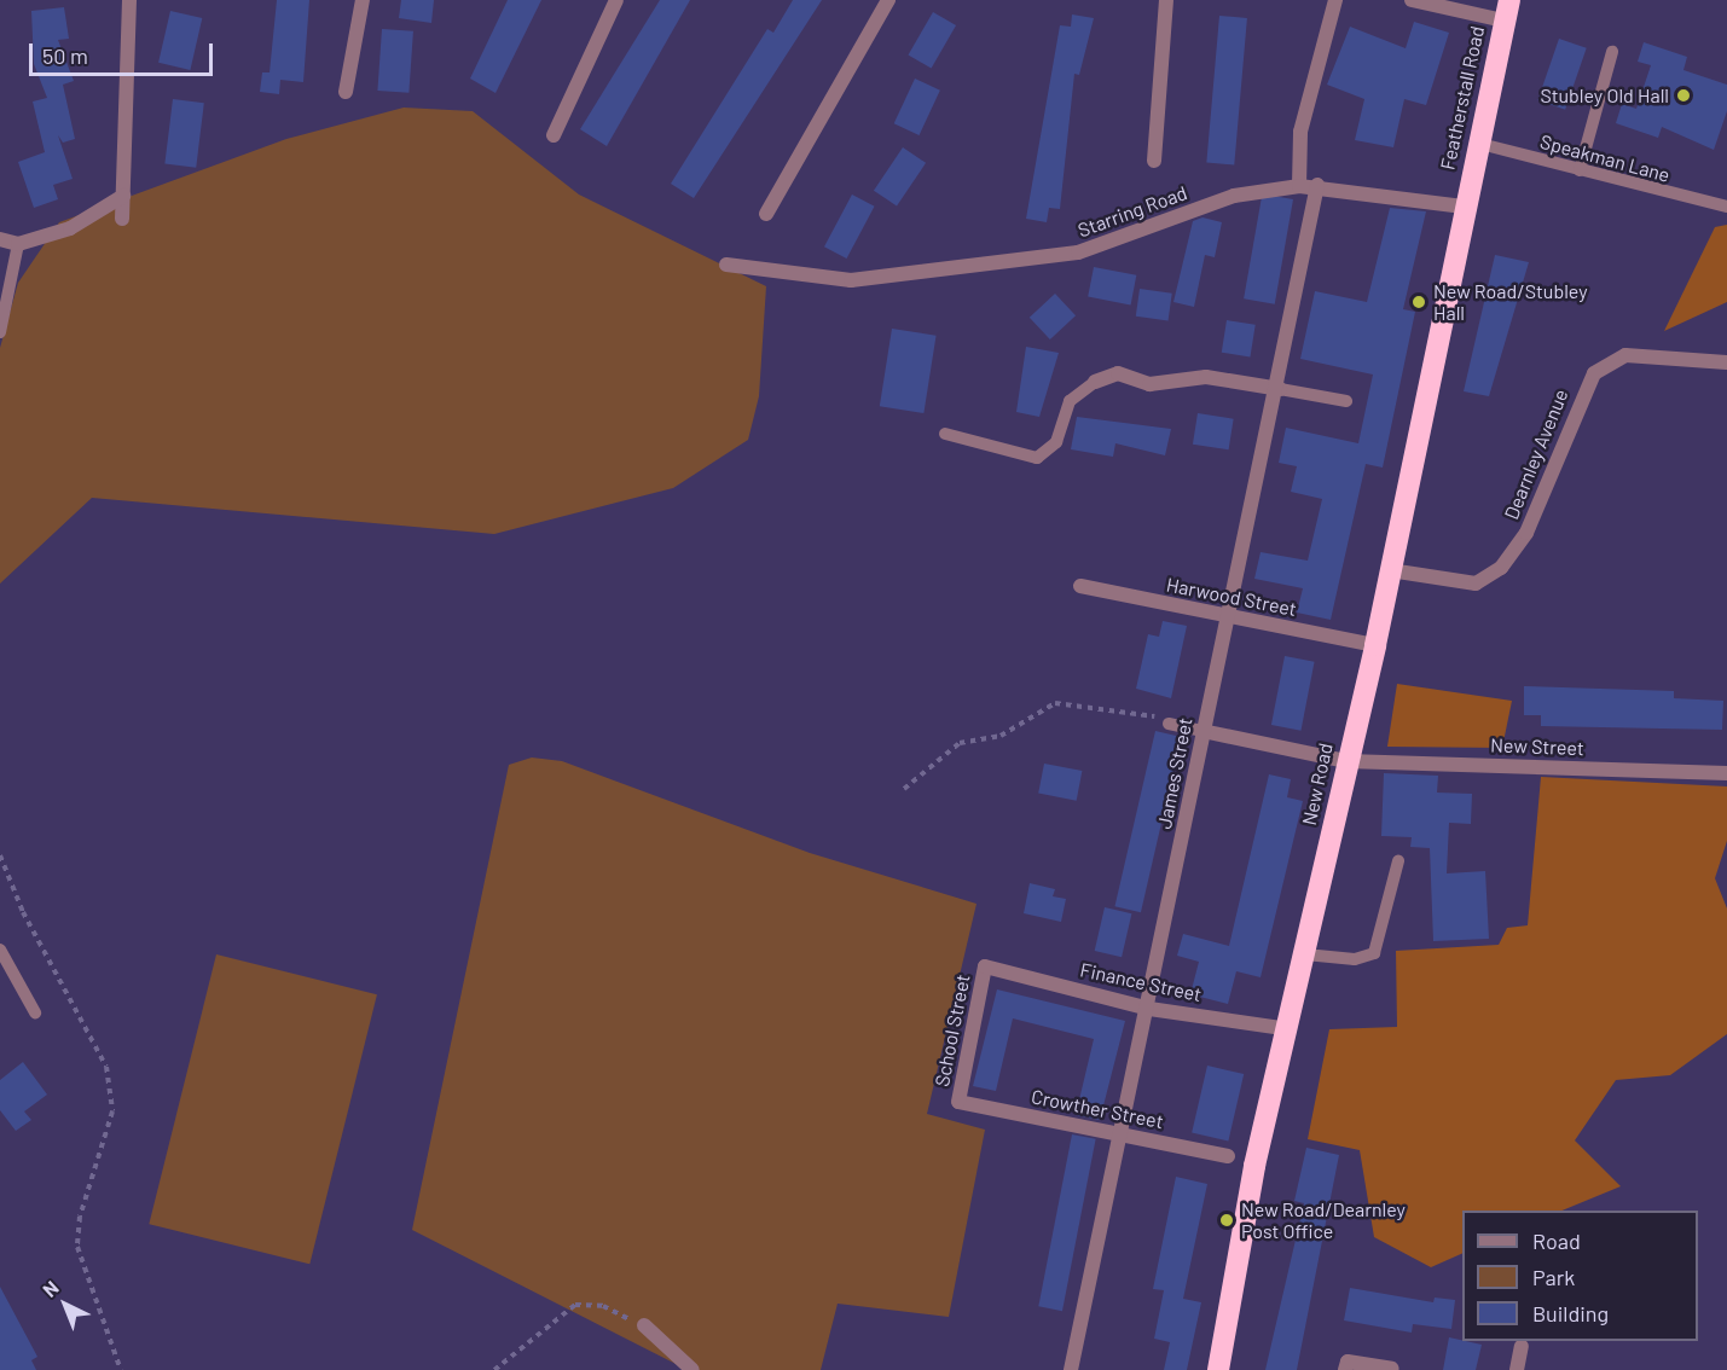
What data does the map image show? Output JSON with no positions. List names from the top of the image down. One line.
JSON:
{"streets":{"highway":["Featherstall Road","New Road"],"street":["Starring Road","Dearnley Avenue","Harwood Street","New Street","James Street","Finance Street","School Street","Crowther Street"],"lane":["Speakman Lane"]},"crossings":[["Featherstall Road","Speakman Lane"],["Featherstall Road","Starring Road"],["Featherstall Road","New Road"],["Starring Road","James Street"],["Starring Road","New Road"],["Dearnley Avenue","New Road"],["Harwood Street","James Street"],["Harwood Street","New Road"],["New Street","James Street"],["New Street","New Road"],["James Street","Finance Street"],["James Street","Crowther Street"],["New Road","Finance Street"],["Finance Street","School Street"],["School Street","Crowther Street"]],"places":["Stubley Old Hall","New Road/Stubley Hall","New Road/Dearnley Post Office"],"legend":["Road","Park","Building"],"scale_bar":"50 m","north":"top left"}
